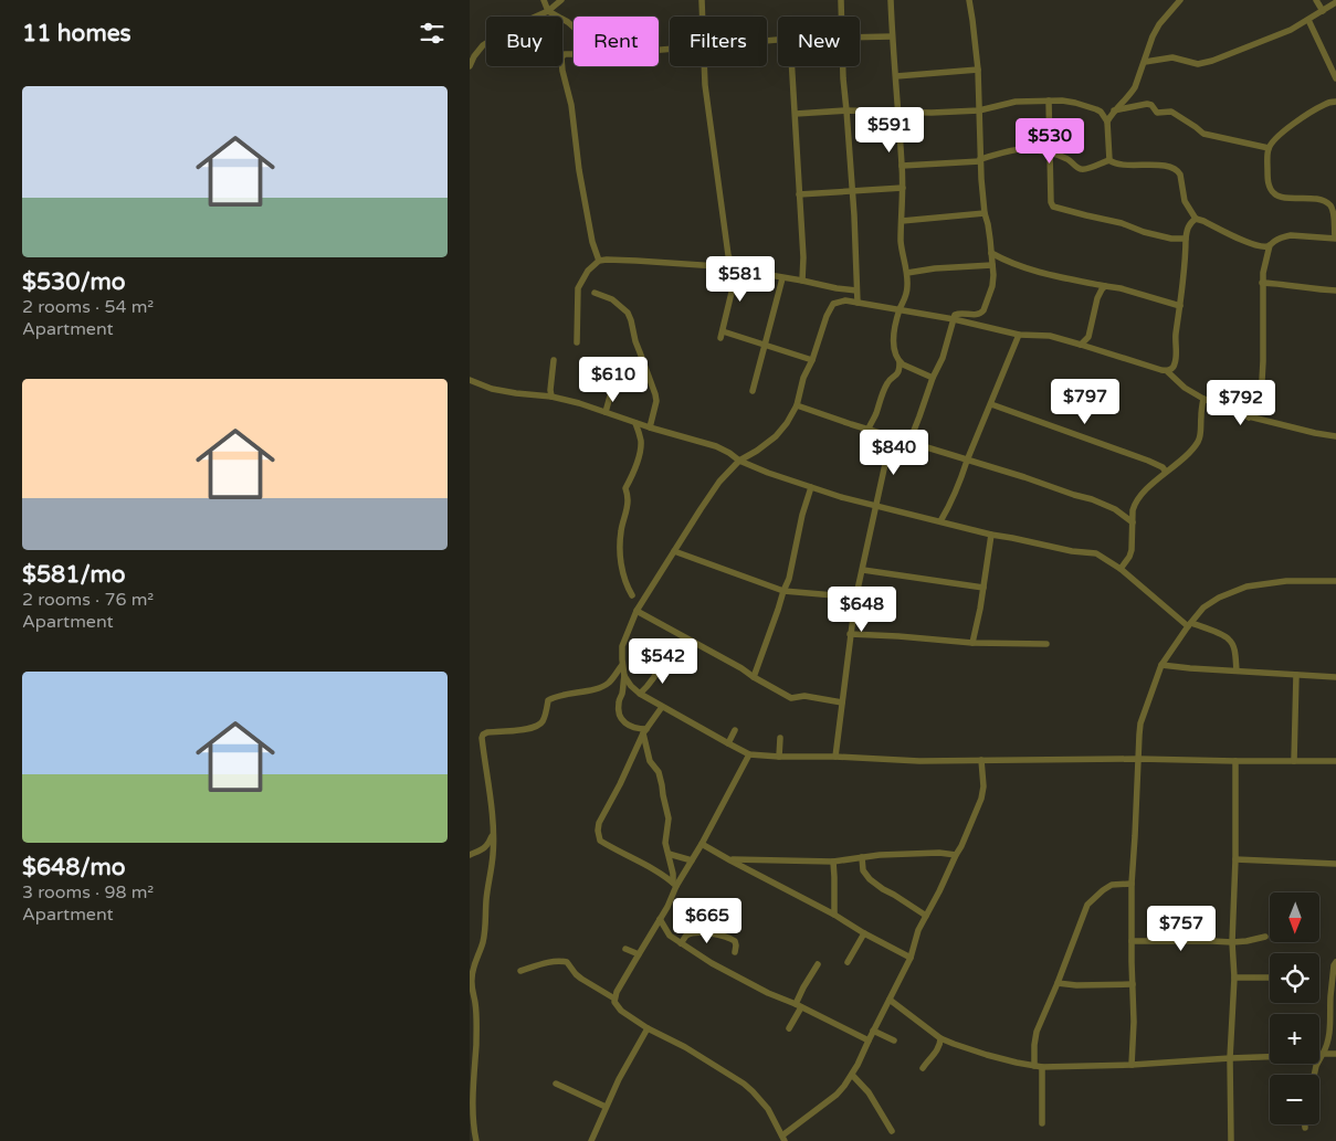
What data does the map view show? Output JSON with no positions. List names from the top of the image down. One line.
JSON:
{"north":"bottom","page":{"heading":"11 homes","chip":["Buy","Rent","Filters","New"],"list":[{"name":"$530/mo","note":"2 rooms · 54 m² · Apartment"},{"name":"$581/mo","note":"2 rooms · 76 m² · Apartment"},{"name":"$648/mo","note":"3 rooms · 98 m² · Apartment"}],"price":["$591","$530","$581","$610","$797","$792","$840","$648","$542","$665","$757"],"map_buttons":["+","−"]}}
